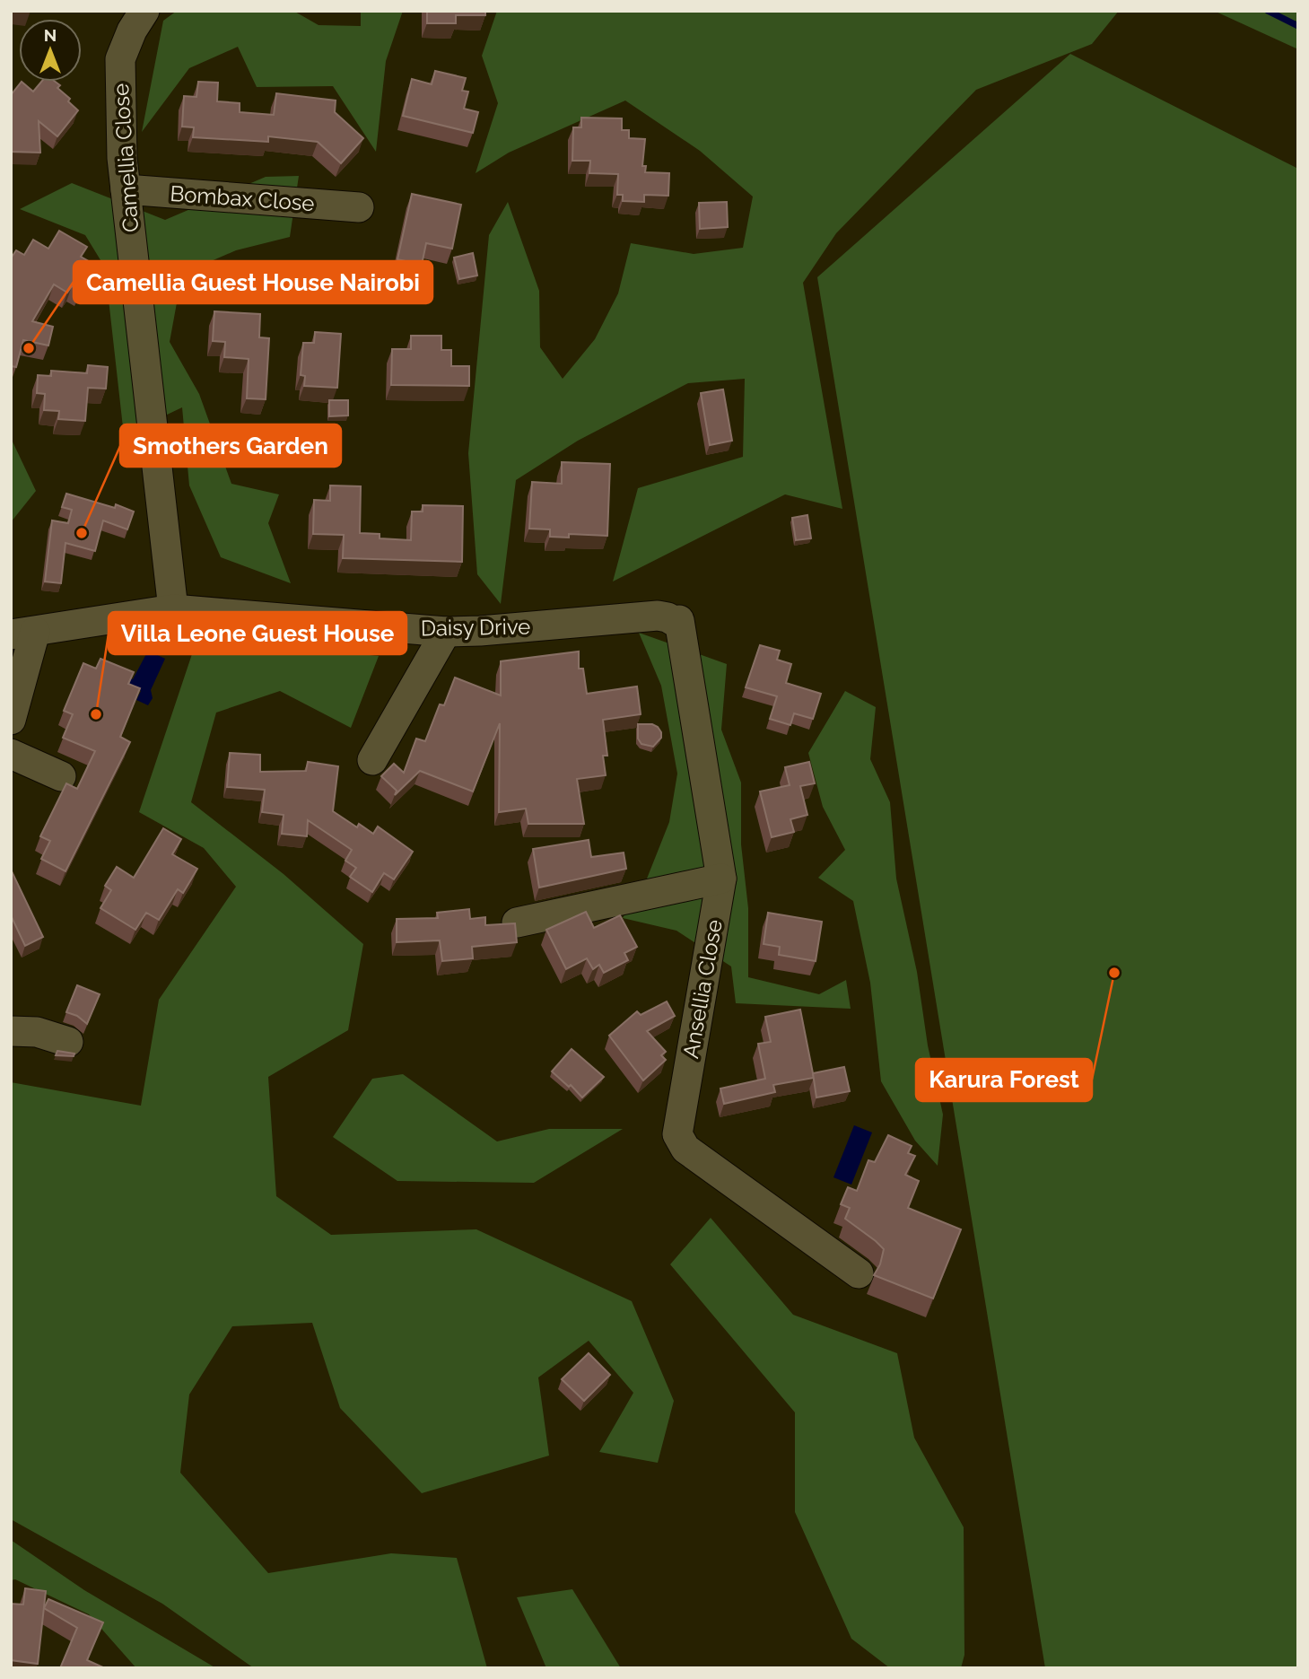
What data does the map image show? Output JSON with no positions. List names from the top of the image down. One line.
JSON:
{"streets":{"street":["Camellia Close","Bombax Close","Daisy Drive","Ansellia Close"]},"crossings":[["Camellia Close","Bombax Close"],["Camellia Close","Daisy Drive"],["Daisy Drive","Ansellia Close"]],"places":["Camellia Guest House Nairobi","Smothers Garden","Villa Leone Guest House","Karura Forest"],"north":"top"}
